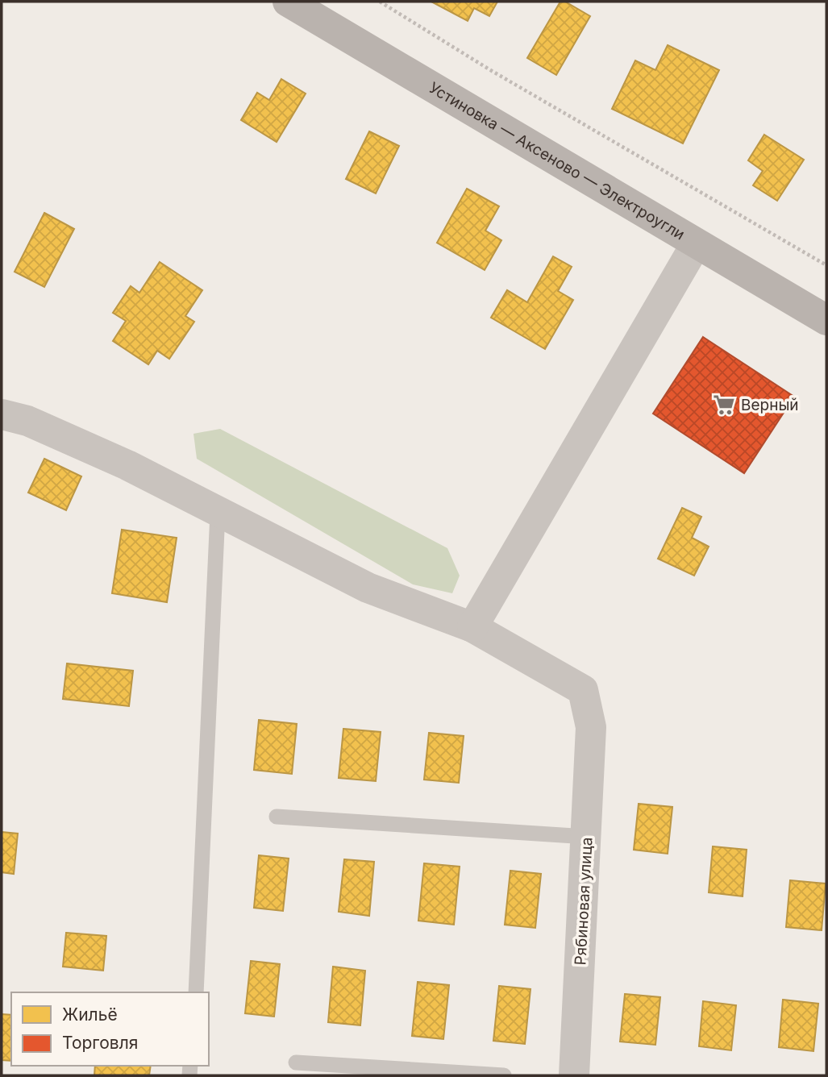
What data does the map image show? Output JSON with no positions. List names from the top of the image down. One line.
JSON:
{"streets":{"main road":["Устиновка — Аксеново — Электроугли"],"street":["Рябиновая улица"]},"places":{"supermarket":["Верный"]},"legend":["Жильё","Торговля"]}
